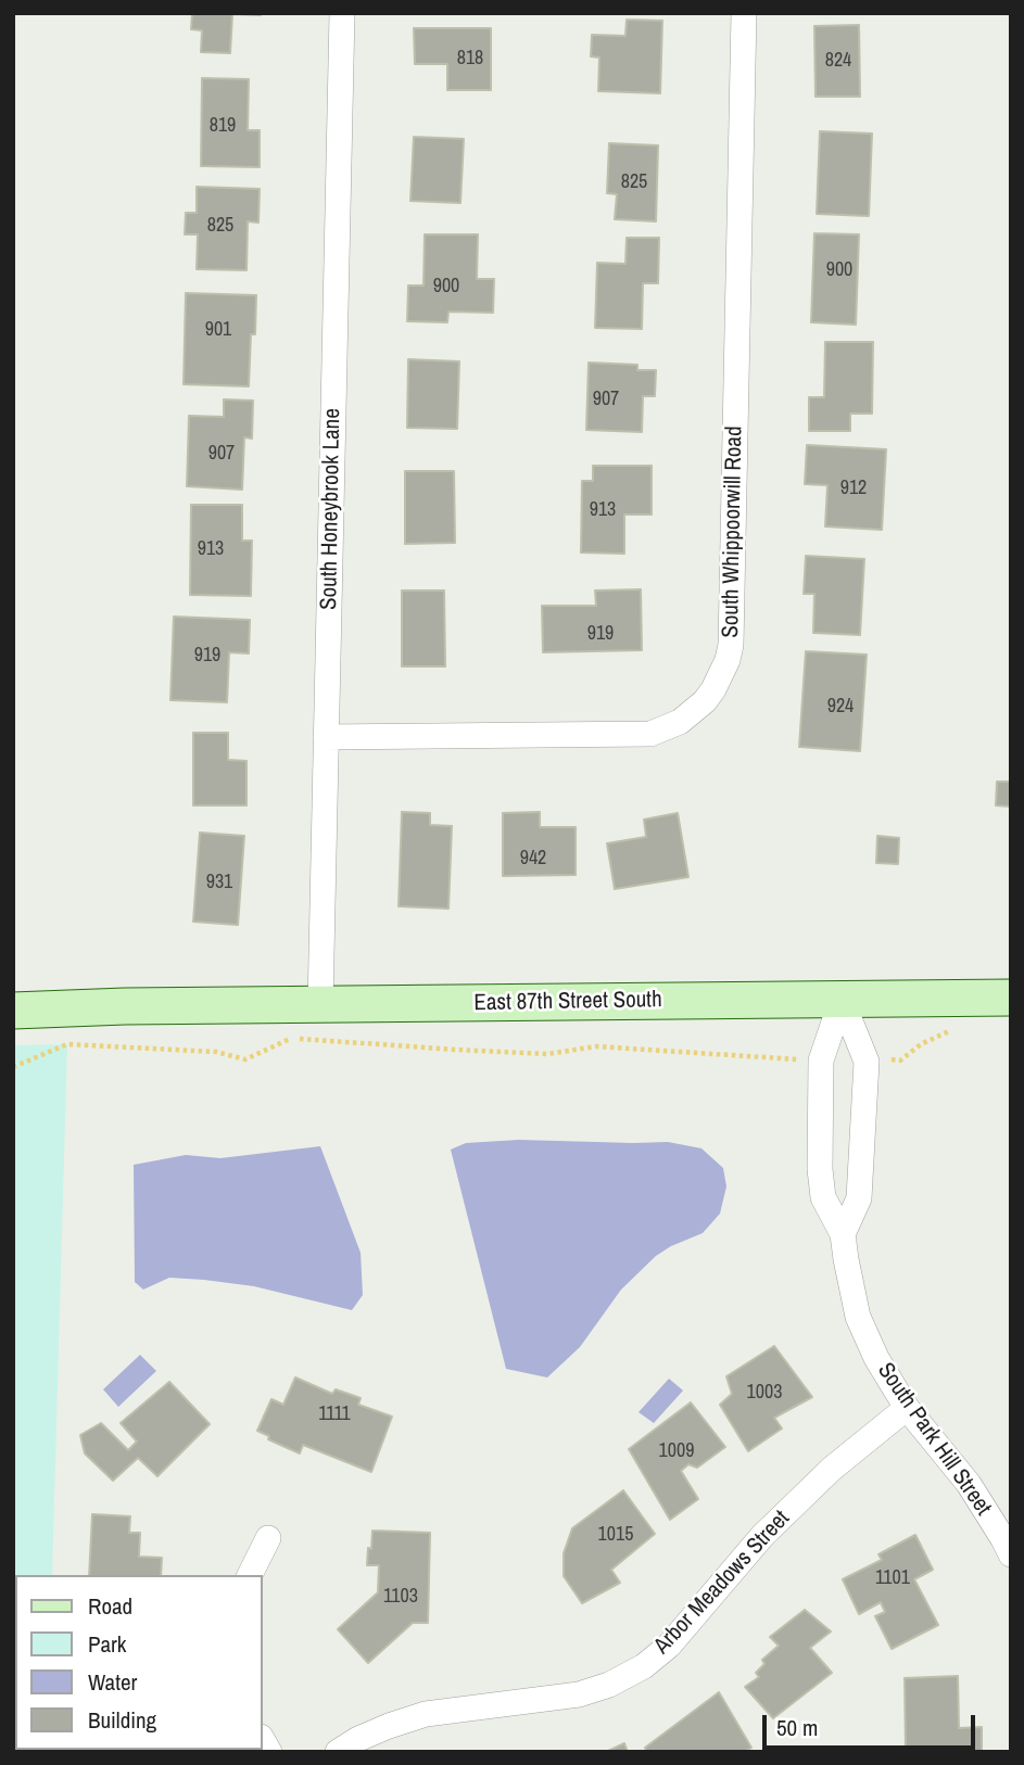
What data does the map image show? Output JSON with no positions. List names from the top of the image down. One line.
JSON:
{"streets":{"street":["South Honeybrook Lane","South Whippoorwill Road","East 87th Street South","South Park Hill Street","Arbor Meadows Street"]},"crossings":[["South Honeybrook Lane","South Whippoorwill Road"],["South Honeybrook Lane","East 87th Street South"],["East 87th Street South","South Park Hill Street"],["South Park Hill Street","Arbor Meadows Street"]],"house_numbers":["818","824","819","825","825","900","900","901","907","907","912","913","913","919","919","924","942","931","1003","1111","1009","1015","1101","1103"],"legend":["Road","Park","Water","Building"],"scale_bar":"50 m"}
